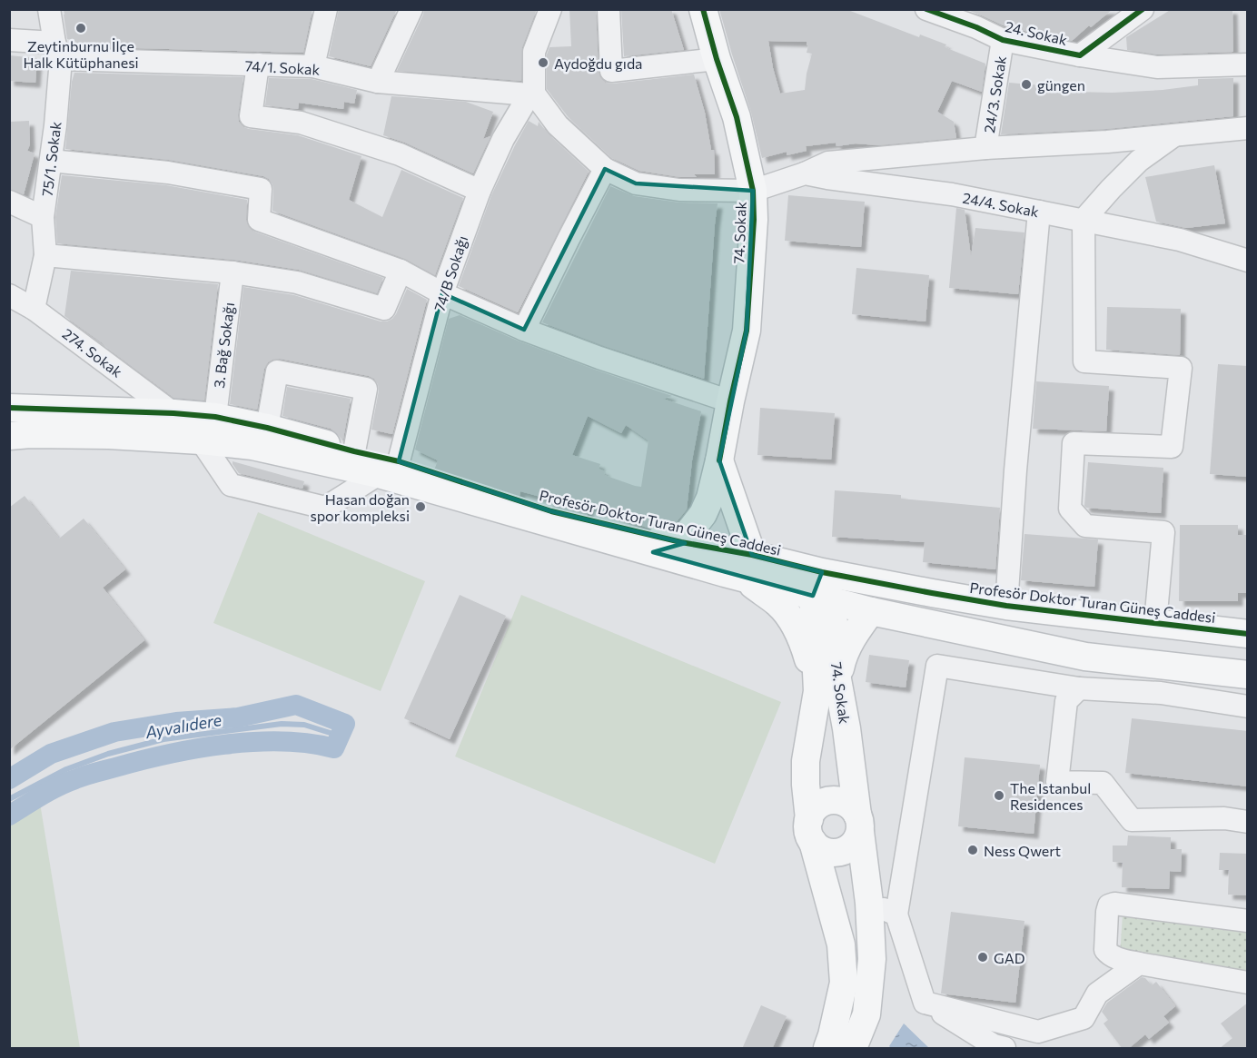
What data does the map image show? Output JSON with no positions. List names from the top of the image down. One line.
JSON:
{"streets":{"main road":["74. Sokak","Profesör Doktor Turan Güneş Caddesi"],"street":["24. Sokak","74/1. Sokak","24/3. Sokak","75/1. Sokak","24/4. Sokak","74/B Sokağı","3. Bağ Sokağı","274. Sokak"]},"crossings":[["24. Sokak","24/3. Sokak"],["74/1. Sokak","75/1. Sokak"],["74/1. Sokak","74/B Sokağı"],["75/1. Sokak","274. Sokak"],["24/4. Sokak","74. Sokak"],["74. Sokak","Profesör Doktor Turan Güneş Caddesi"],["74/B Sokağı","Profesör Doktor Turan Güneş Caddesi"],["3. Bağ Sokağı","Profesör Doktor Turan Güneş Caddesi"],["274. Sokak","Profesör Doktor Turan Güneş Caddesi"]],"water":["Ayvalıdere"],"places":["Zeytinburnu İlçe Halk Kütüphanesi","Aydoğdu gıda","güngen","Hasan doğan spor kompleksi","The Istanbul Residences","Ness Qwert","GAD"]}
